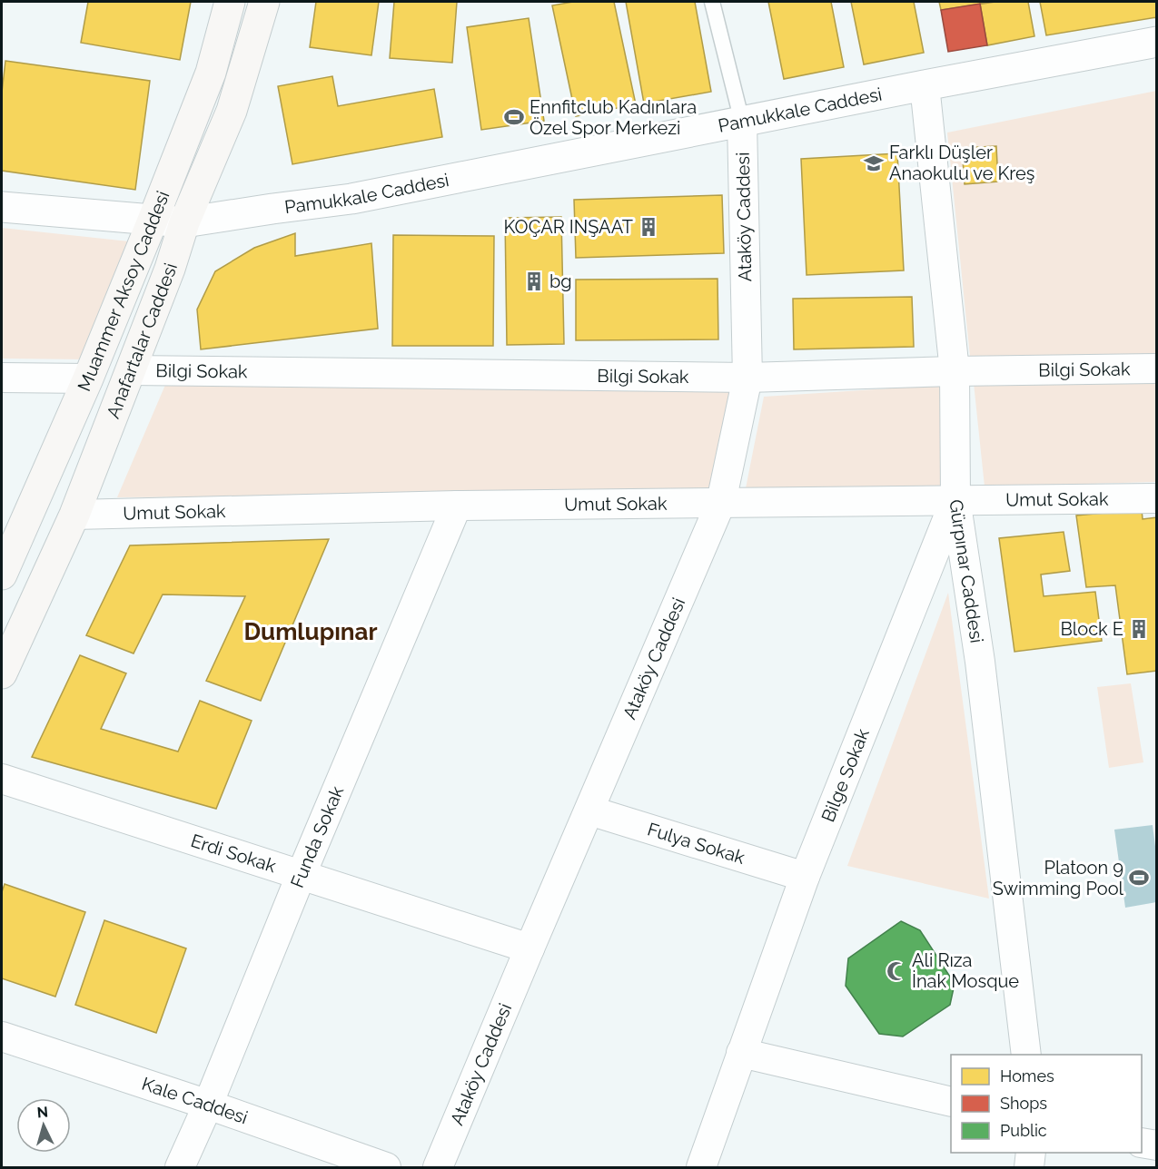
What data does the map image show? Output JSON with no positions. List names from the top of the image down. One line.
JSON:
{"streets":{"main road":["Muammer Aksoy Caddesi","Anafartalar Caddesi"],"street":["Pamukkale Caddesi","Ataköy Caddesi","Bilgi Sokak","Umut Sokak","Gürpınar Caddesi","Bilge Sokak","Funda Sokak","Fulya Sokak","Erdi Sokak","Kale Caddesi"]},"crossings":[["Pamukkale Caddesi","Ataköy Caddesi"],["Pamukkale Caddesi","Muammer Aksoy Caddesi"],["Pamukkale Caddesi","Anafartalar Caddesi"],["Pamukkale Caddesi","Gürpınar Caddesi"],["Ataköy Caddesi","Bilgi Sokak"],["Ataköy Caddesi","Umut Sokak"],["Ataköy Caddesi","Fulya Sokak"],["Ataköy Caddesi","Erdi Sokak"],["Anafartalar Caddesi","Bilgi Sokak"],["Anafartalar Caddesi","Umut Sokak"],["Bilgi Sokak","Gürpınar Caddesi"],["Umut Sokak","Gürpınar Caddesi"],["Umut Sokak","Bilge Sokak"],["Umut Sokak","Funda Sokak"],["Gürpınar Caddesi","Bilge Sokak"],["Bilge Sokak","Fulya Sokak"],["Funda Sokak","Erdi Sokak"],["Funda Sokak","Kale Caddesi"]],"districts":["Dumlupınar"],"places":{"sports":["Ennfitclub Kadınlara Özel Spor Merkezi","Platoon 9 Swimming Pool"],"school or university":["Farklı Düşler Anaokulu ve Kreş"],"building":["KOÇAR INŞAAT","bg","Block E"],"mosque":["Ali Rıza İnak Mosque"]},"legend":["Homes","Shops","Public"],"north":"top"}
